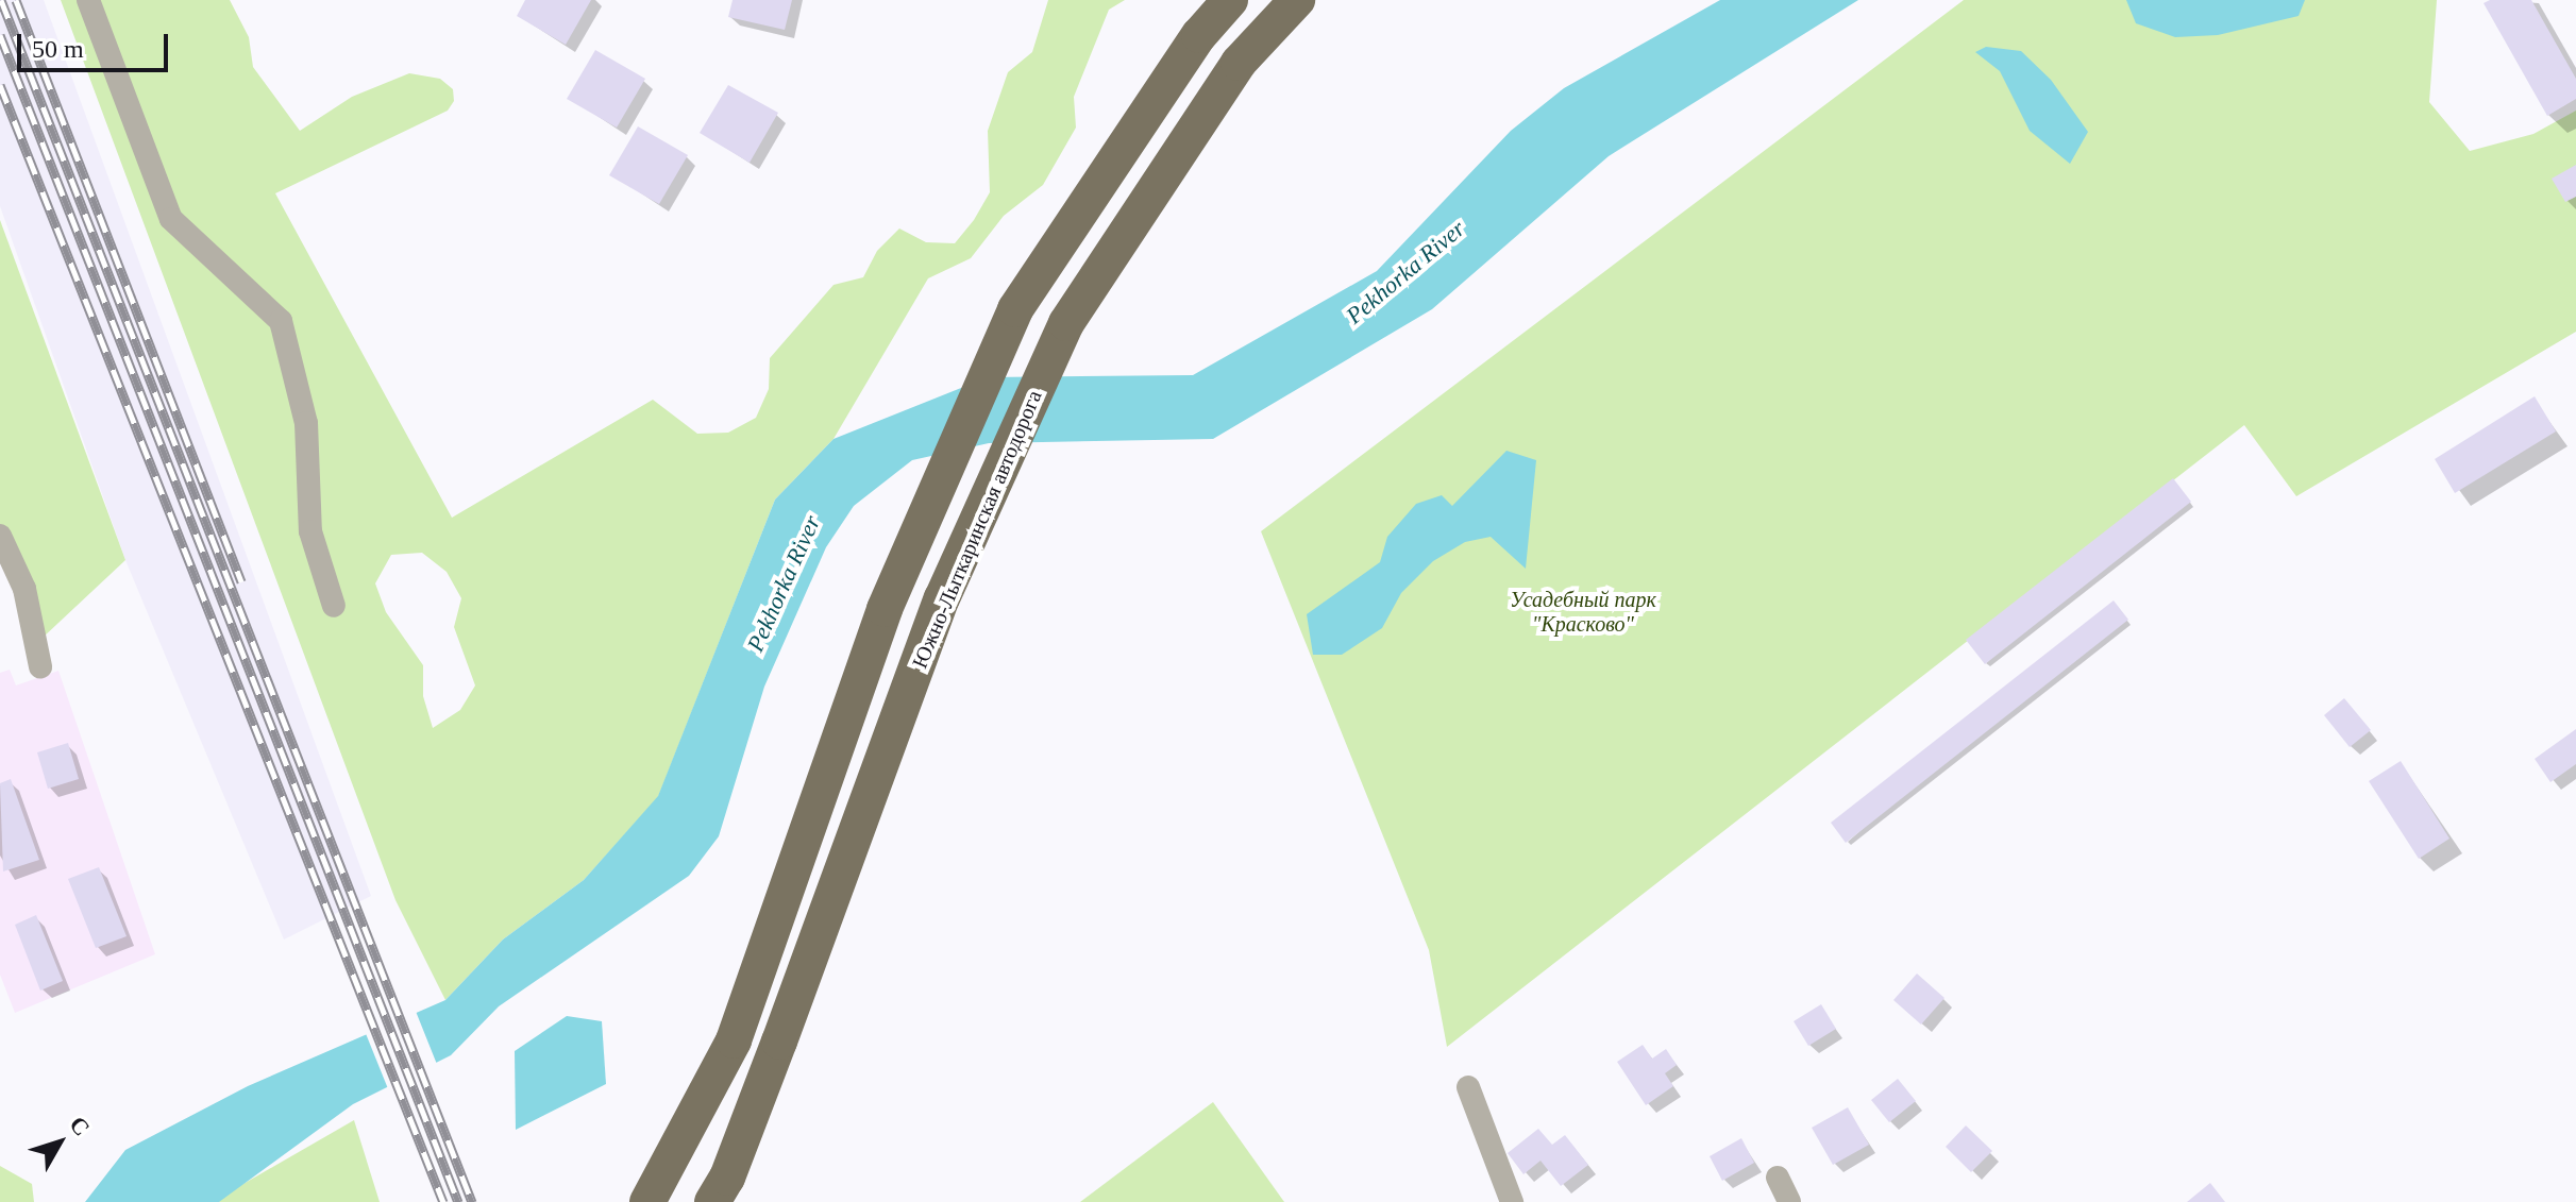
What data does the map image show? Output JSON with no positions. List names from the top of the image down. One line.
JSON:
{"streets":{"main road":["Южно-Лыткаринская автодорога"]},"water":["Pekhorka River"],"parks":["Усадебный парк \"Красково\""],"scale_bar":"50 m","north":"top right"}
